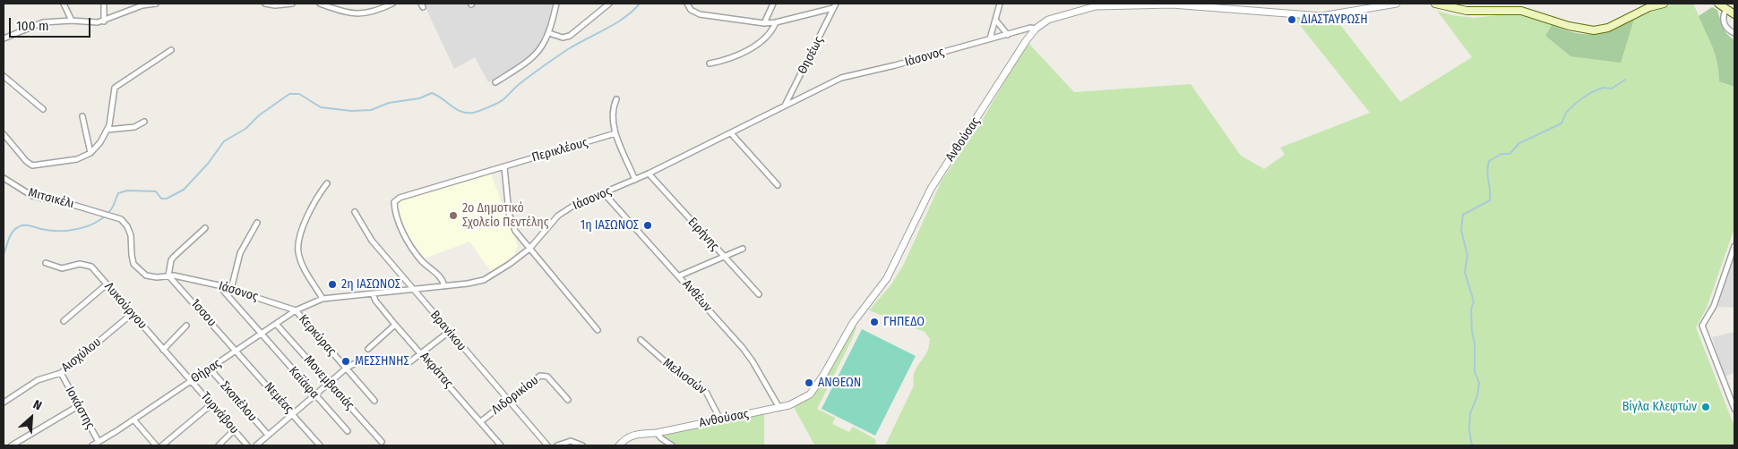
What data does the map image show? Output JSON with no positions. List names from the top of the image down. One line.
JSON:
{"streets":{"street":["Θησέως","Ιάσονος","Ανθούσας","Περικλέους","Μιτσικέλι","Ειρήνης","Ανθέων","Λυκούργου","Ίσσου","Βρανίκου","Κερκύρας","Αισχύλου","Ακράτας","Θήρας","Μελισσών","Καϊάφα","Μονεμβασιάς","Λιδορικίου","Νεμέας","Σκοπέλου","Ιοκάστης","Τυρνάβου"]},"crossings":[["Θησέως","Ιάσονος"],["Ιάσονος","Ανθούσας"],["Ιάσονος","Περικλέους"],["Ιάσονος","Μιτσικέλι"],["Ιάσονος","Ειρήνης"],["Ιάσονος","Ανθέων"],["Ιάσονος","Ίσσου"],["Ιάσονος","Βρανίκου"],["Ιάσονος","Κερκύρας"],["Ιάσονος","Ακράτας"],["Ιάσονος","Θήρας"],["Ιάσονος","Καϊάφα"],["Ανθούσας","Ανθέων"],["Ανθούσας","Μελισσών"],["Λυκούργου","Αισχύλου"],["Λυκούργου","Θήρας"],["Λυκούργου","Τυρνάβου"],["Ίσσου","Θήρας"],["Ίσσου","Νεμέας"],["Βρανίκου","Λιδορικίου"],["Κερκύρας","Θήρας"],["Αισχύλου","Ιοκάστης"],["Ακράτας","Λιδορικίου"],["Θήρας","Καϊάφα"],["Θήρας","Μονεμβασιάς"],["Θήρας","Νεμέας"],["Θήρας","Σκοπέλου"],["Θήρας","Ιοκάστης"],["Θήρας","Τυρνάβου"]],"places":["ΔΙΑΣΤΑΥΡΩΣΗ","2ο Δημοτικό Σχολείο Πεντέλης","1η ΙΑΣΩΝΟΣ","2η ΙΑΣΩΝΟΣ","ΓΗΠΕΔΟ","ΜΕΣΣΗΝΗΣ","ΑΝΘΕΩΝ","Βίγλα Κλεφτών"],"scale_bar":"100 m","north":"top right"}
